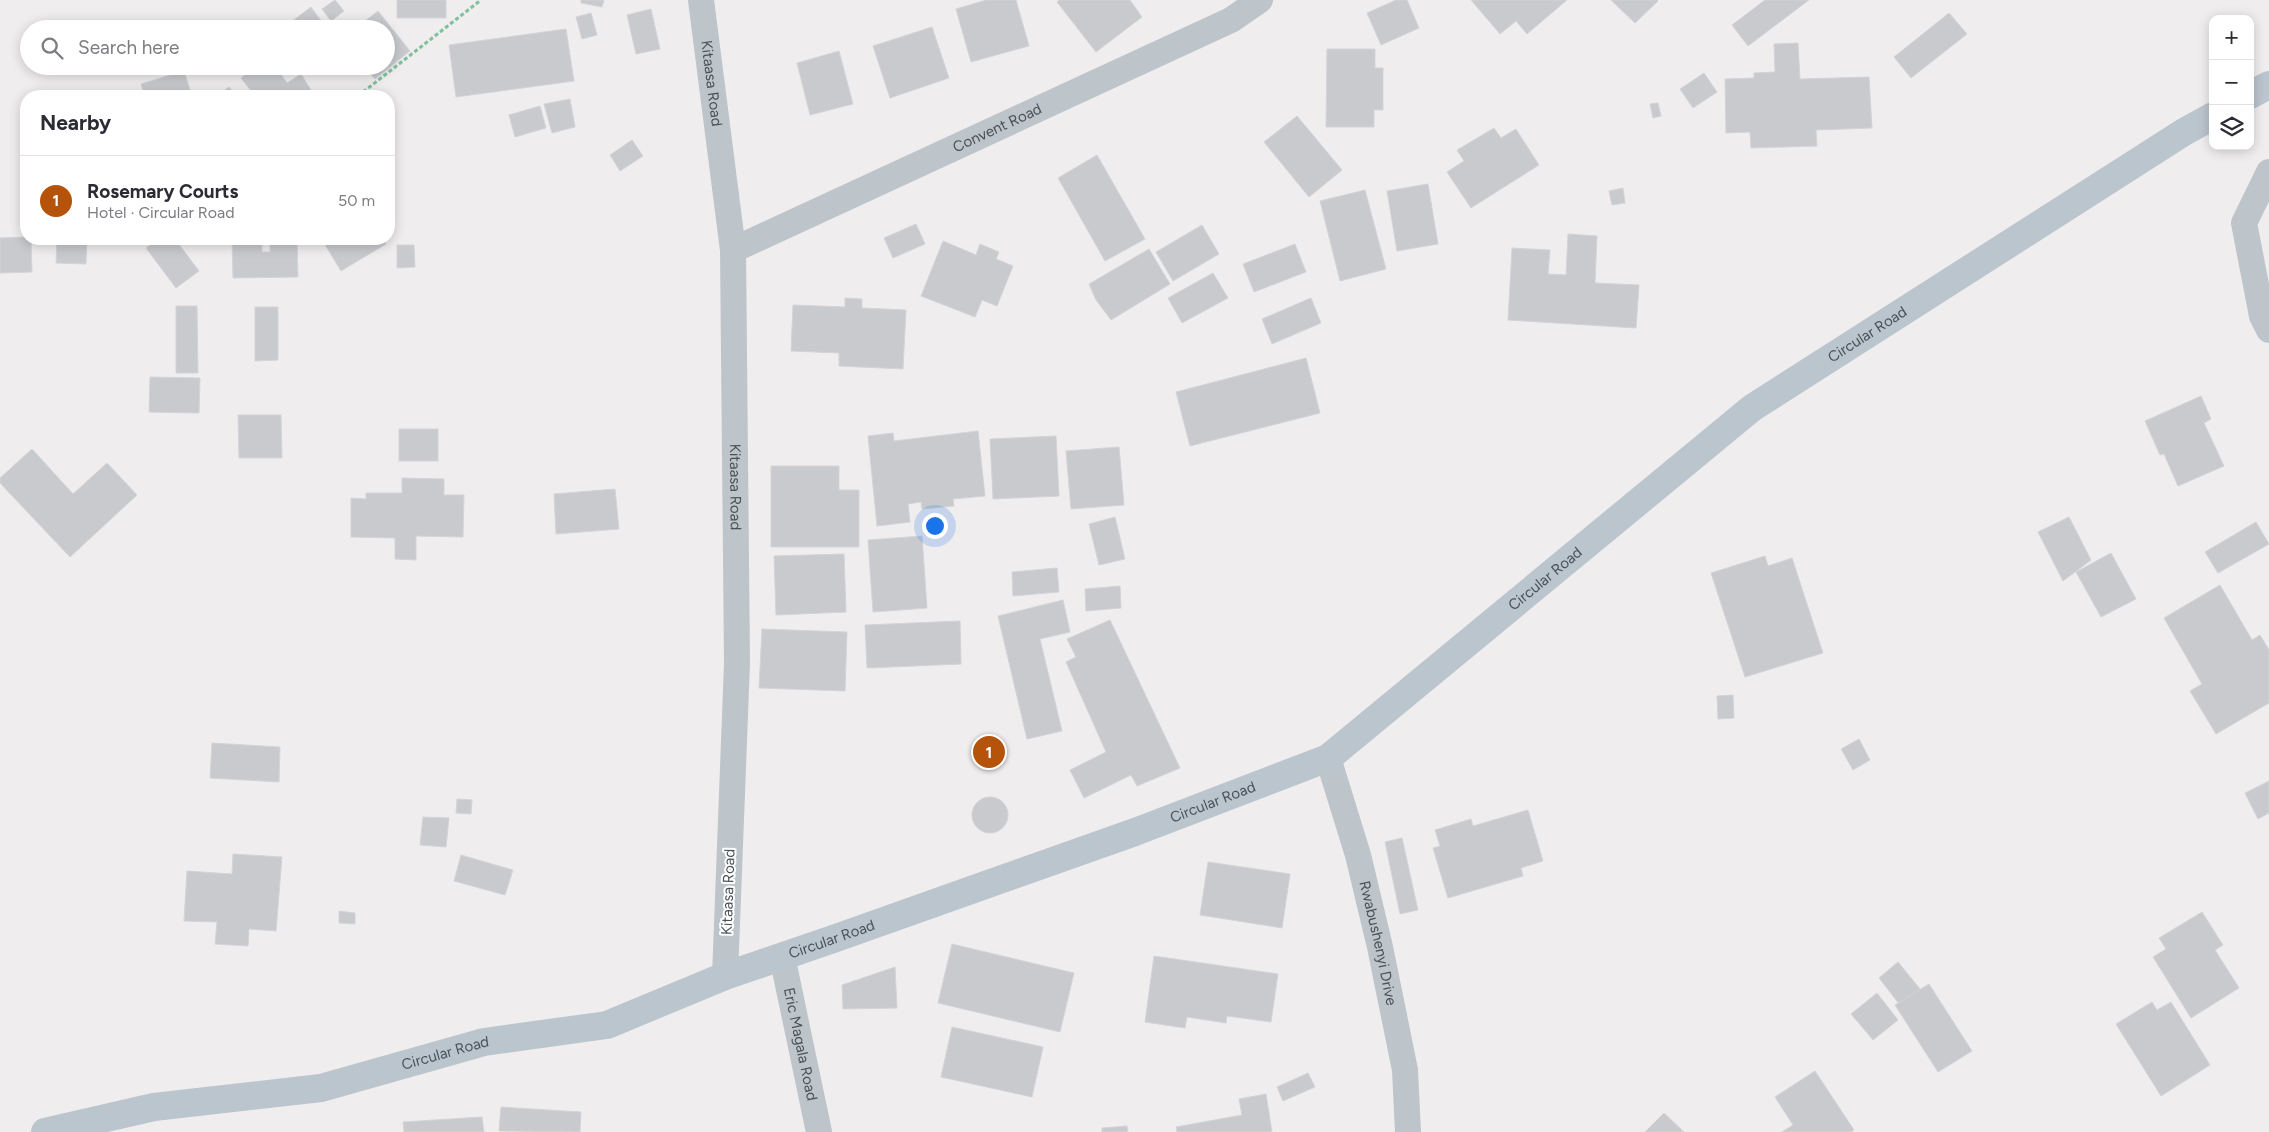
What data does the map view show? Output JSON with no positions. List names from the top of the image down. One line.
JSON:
{"streets":{"street":["Kitaasa Road","Convent Road","Circular Road","Rwabushenyi Drive","Eric Magala Road"]},"crossings":[["Kitaasa Road","Convent Road"],["Kitaasa Road","Circular Road"],["Circular Road","Rwabushenyi Drive"],["Circular Road","Eric Magala Road"]],"page":{"map_buttons":["+","−"],"search":"Search here","heading":"Nearby","list":[{"mark":"1","name":"Rosemary Courts","note":"Hotel · Circular Road","value":"50 m"}],"pins":"1"}}
